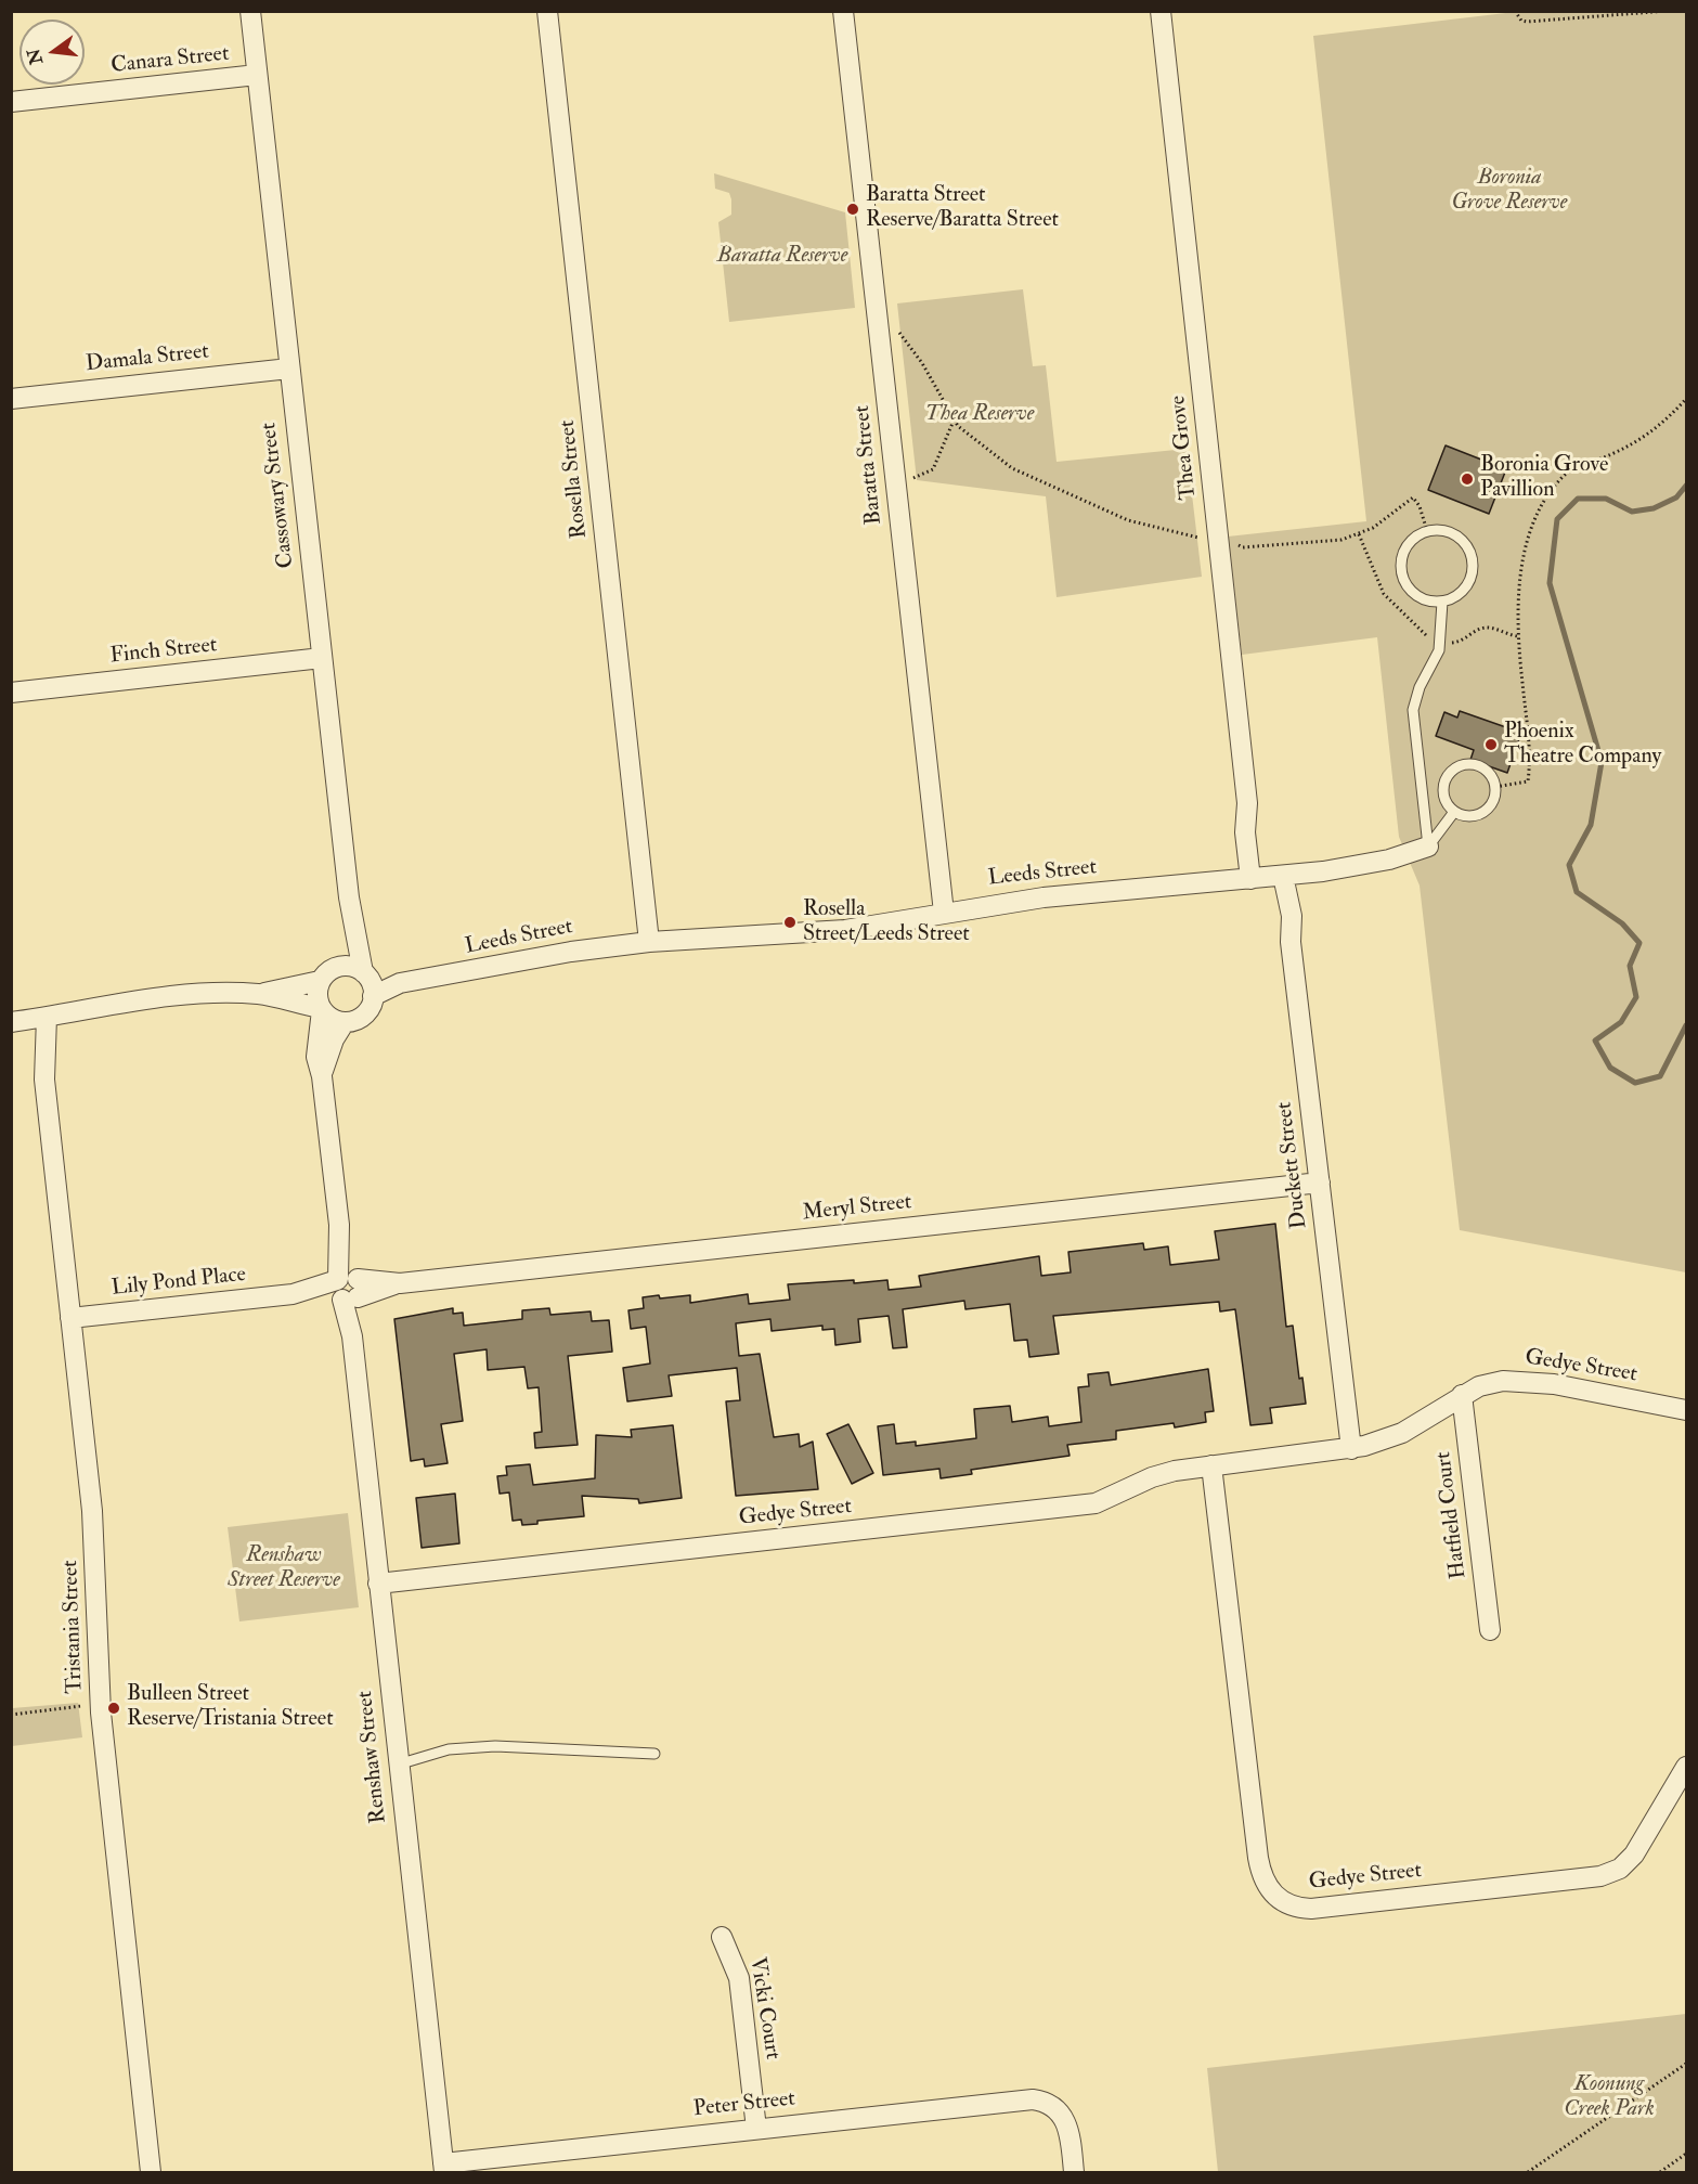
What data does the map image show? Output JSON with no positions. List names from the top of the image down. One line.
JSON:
{"streets":{"street":["Canara Street","Damala Street","Thea Grove","Baratta Street","Rosella Street","Cassowary Street","Finch Street","Leeds Street","Duckett Street","Meryl Street","Lily Pond Place","Gedye Street","Hatfield Court","Tristania Street","Renshaw Street","Vicki Court","Peter Street"]},"crossings":[["Canara Street","Cassowary Street"],["Damala Street","Cassowary Street"],["Thea Grove","Leeds Street"],["Baratta Street","Leeds Street"],["Rosella Street","Leeds Street"],["Cassowary Street","Finch Street"],["Cassowary Street","Leeds Street"],["Cassowary Street","Renshaw Street"],["Leeds Street","Duckett Street"],["Leeds Street","Renshaw Street"],["Duckett Street","Meryl Street"],["Duckett Street","Gedye Street"],["Meryl Street","Lily Pond Place"],["Meryl Street","Renshaw Street"],["Lily Pond Place","Tristania Street"],["Lily Pond Place","Renshaw Street"],["Gedye Street","Hatfield Court"],["Gedye Street","Renshaw Street"],["Renshaw Street","Peter Street"],["Vicki Court","Peter Street"]],"parks":["Boronia Grove Reserve","Baratta Reserve","Thea Reserve","Renshaw Street Reserve","Koonung Creek Park"],"places":["Baratta Street Reserve/Baratta Street","Boronia Grove Pavillion","Phoenix Theatre Company","Rosella Street/Leeds Street","Bulleen Street Reserve/Tristania Street"],"north":"left"}
